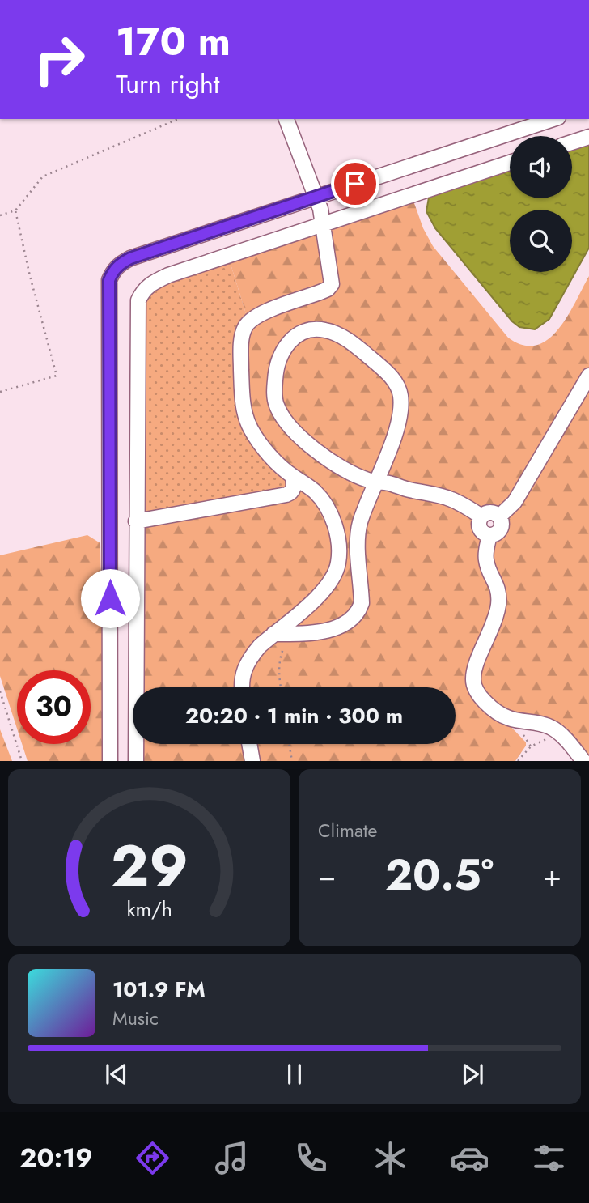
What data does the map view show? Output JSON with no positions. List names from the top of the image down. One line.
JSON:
{"page":{"turn":["170 m","Turn right"],"limit":"30","trip":"20:20 · 1 min · 300 m","tile":"Climate","heat":["−","20.5°","+"],"song":["101.9 FM","Music"],"tabs":"20:19","gauge":["29","km/h"]}}
